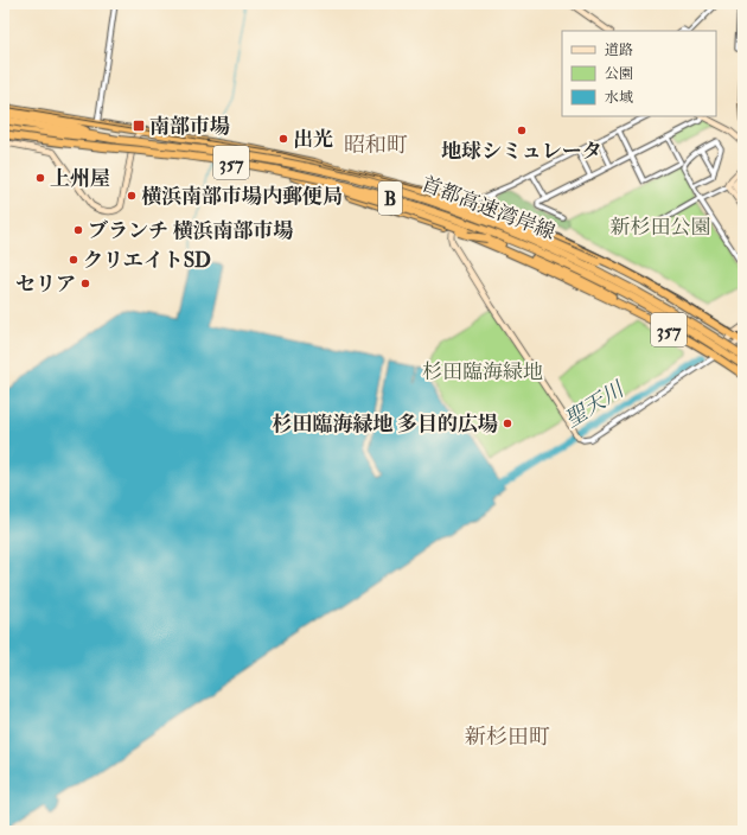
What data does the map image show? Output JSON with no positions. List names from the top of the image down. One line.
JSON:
{"streets":{"highway":["357","B","首都高速湾岸線"]},"crossings":[["357","B"],["357","首都高速湾岸線"],["B","首都高速湾岸線"]],"districts":["昭和町","新杉田町"],"water":["聖天川"],"parks":["新杉田公園","杉田臨海緑地"],"places":{"transit":["南部市場"],"other":["地球シミュレータ","出光","上州屋","横浜南部市場内郵便局","ブランチ 横浜南部市場","クリエイトSD","セリア","杉田臨海緑地 多目的広場"]},"legend":["道路","公園","水域"]}
